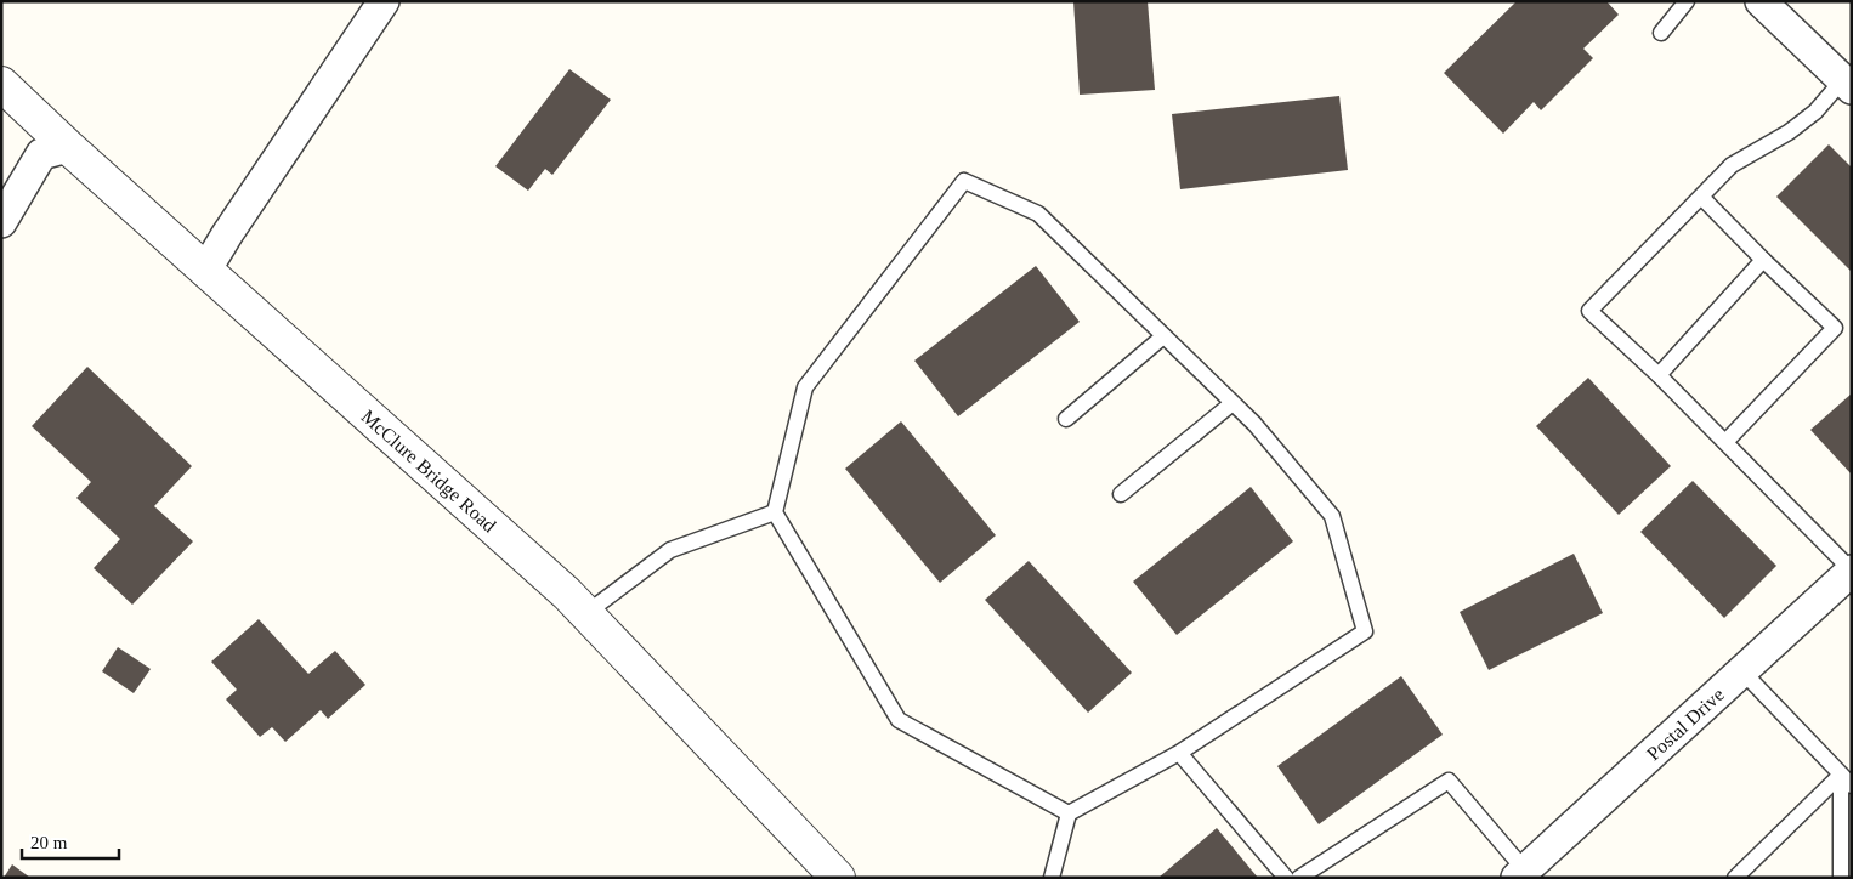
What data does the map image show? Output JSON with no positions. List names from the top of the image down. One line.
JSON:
{"streets":{"street":["McClure Bridge Road","Postal Drive"]},"scale_bar":"20 m"}
